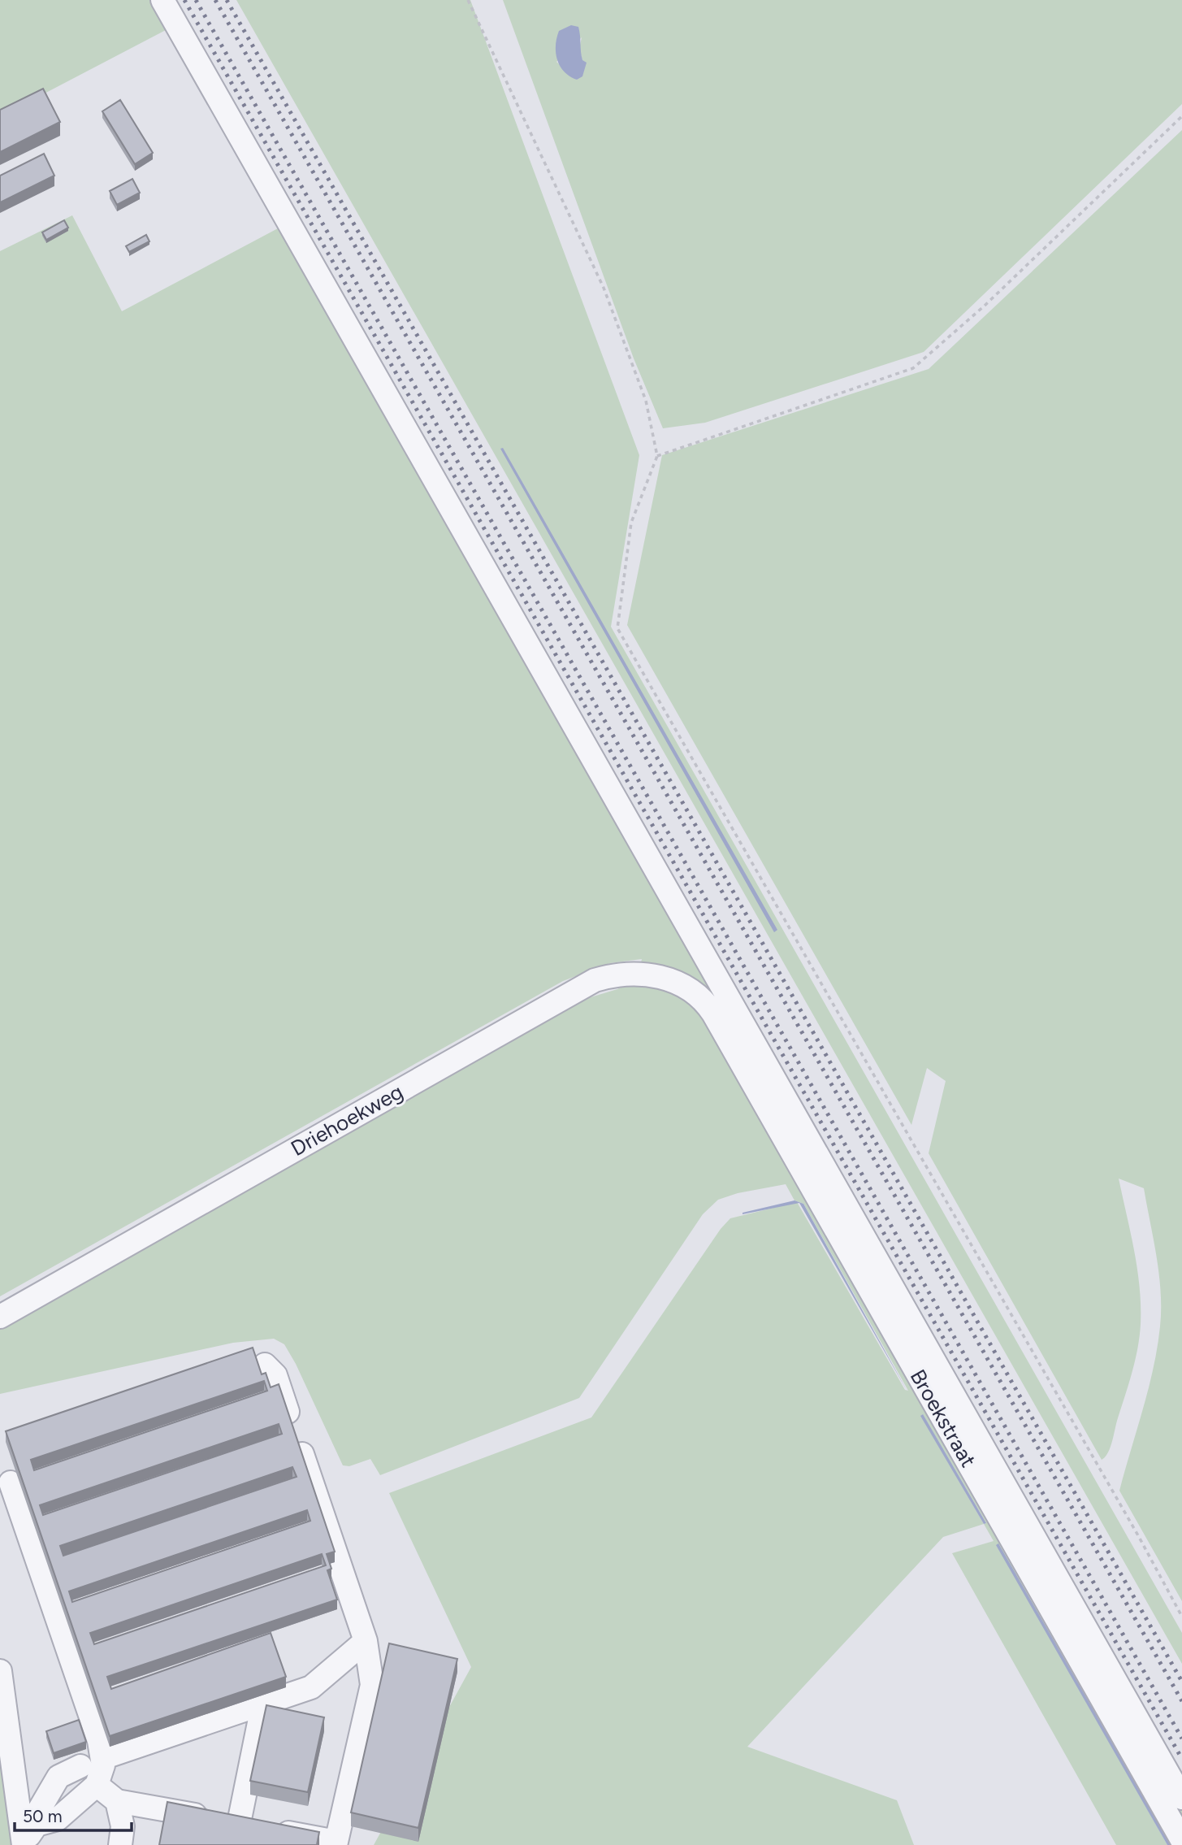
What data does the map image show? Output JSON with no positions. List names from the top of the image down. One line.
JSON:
{"streets":{"street":["Driehoekweg","Broekstraat"]},"crossings":[["Driehoekweg","Broekstraat"]],"scale_bar":"50 m"}
